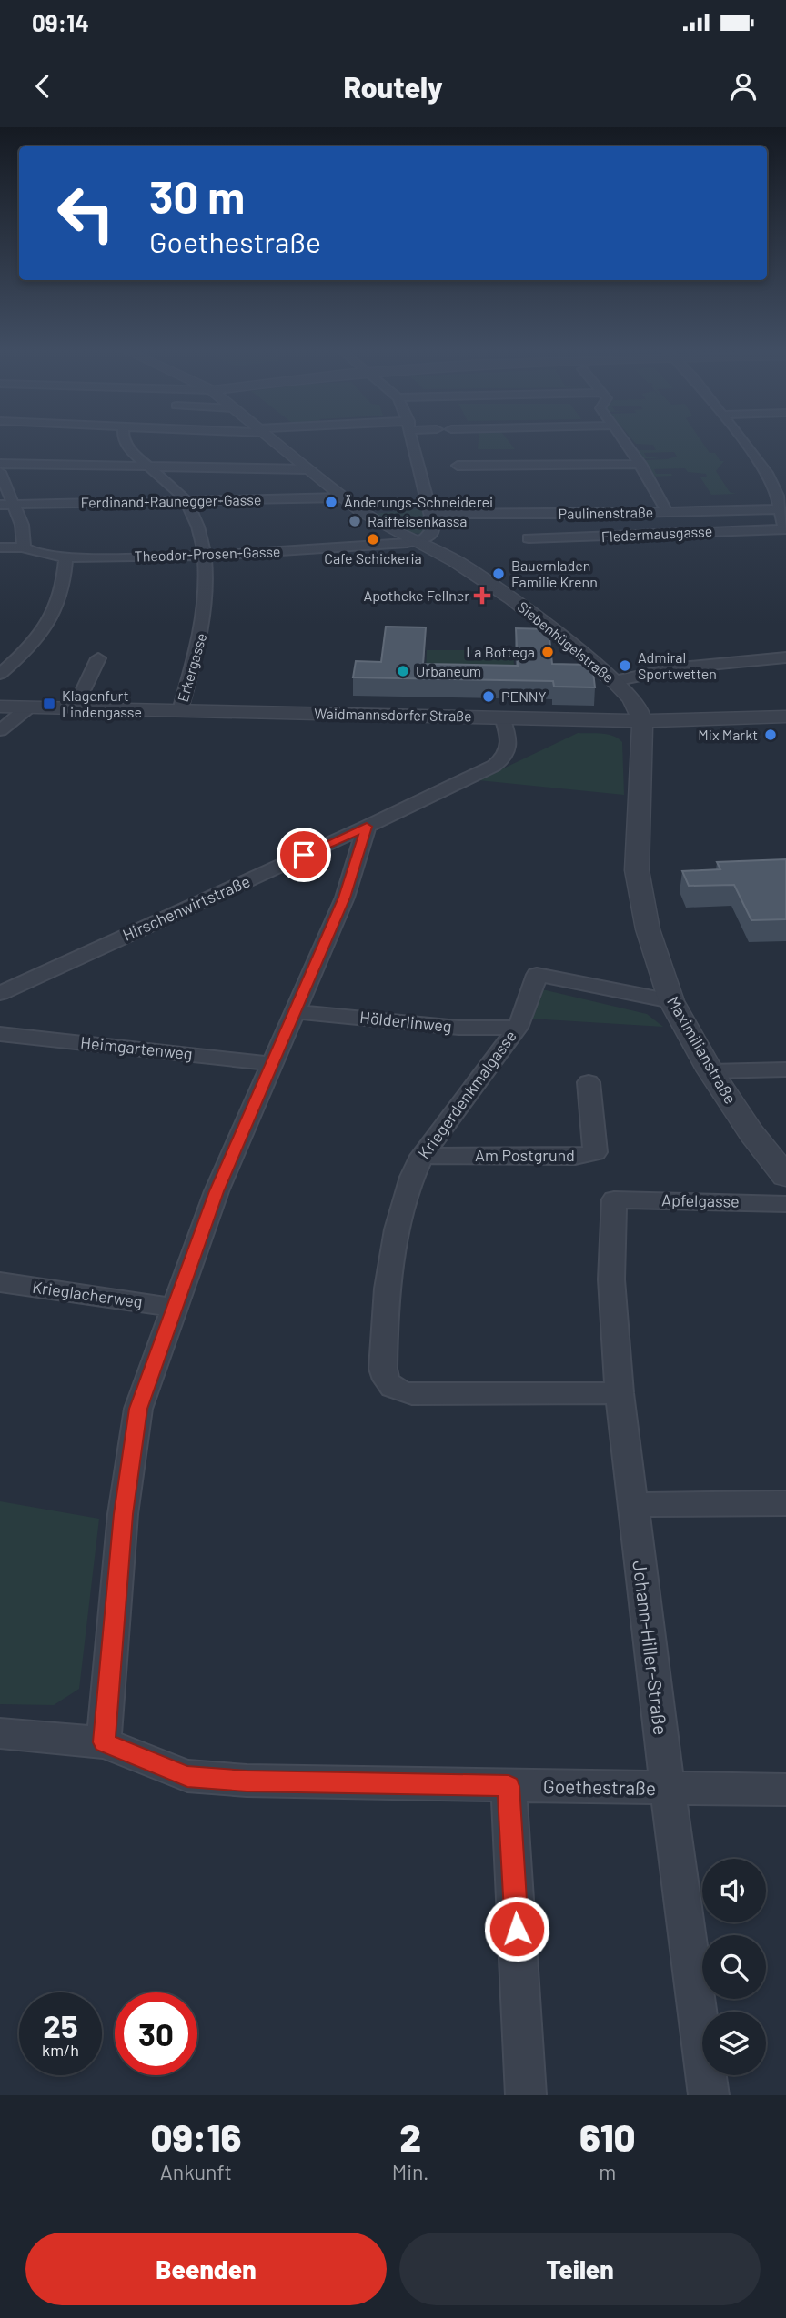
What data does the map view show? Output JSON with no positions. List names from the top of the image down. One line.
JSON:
{"streets":{"street":["Ferdinand-Raunegger-Gasse","Paulinenstraße","Fledermausgasse","Theodor-Prosen-Gasse","Siebenhügelstraße","Erkergasse","Waidmannsdorfer Straße","Hirschenwirtstraße","Hölderlinweg","Heimgartenweg","Maximilianstraße","Kriegerdenkmalgasse","Am Postgrund","Apfelgasse","Krieglacherweg","Johann-Hiller-Straße","Goethestraße"]},"crossings":[["Ferdinand-Raunegger-Gasse","Siebenhügelstraße"],["Ferdinand-Raunegger-Gasse","Erkergasse"],["Theodor-Prosen-Gasse","Siebenhügelstraße"],["Theodor-Prosen-Gasse","Erkergasse"],["Siebenhügelstraße","Waidmannsdorfer Straße"],["Siebenhügelstraße","Maximilianstraße"],["Erkergasse","Waidmannsdorfer Straße"],["Waidmannsdorfer Straße","Hirschenwirtstraße"],["Waidmannsdorfer Straße","Maximilianstraße"],["Hölderlinweg","Kriegerdenkmalgasse"],["Maximilianstraße","Kriegerdenkmalgasse"],["Kriegerdenkmalgasse","Am Postgrund"],["Kriegerdenkmalgasse","Johann-Hiller-Straße"],["Apfelgasse","Johann-Hiller-Straße"],["Johann-Hiller-Straße","Goethestraße"]],"places":{"other":["Änderungs-Schneiderei","Raiffeisenkassa","Cafe Schickeria","Bauernladen Familie Krenn","La Bottega","Admiral Sportwetten","Urbaneum","PENNY","Mix Markt"],"health":["Apotheke Fellner"],"transit":["Klagenfurt Lindengasse"]},"page":{"status":"09:14","header":"Routely","turn":["30 m","Goethestraße"],"speed":"25 km/h","limit":"30","eta":["09:16","Ankunft","2","Min.","610","m"],"buttons":["Beenden","Teilen"]}}
